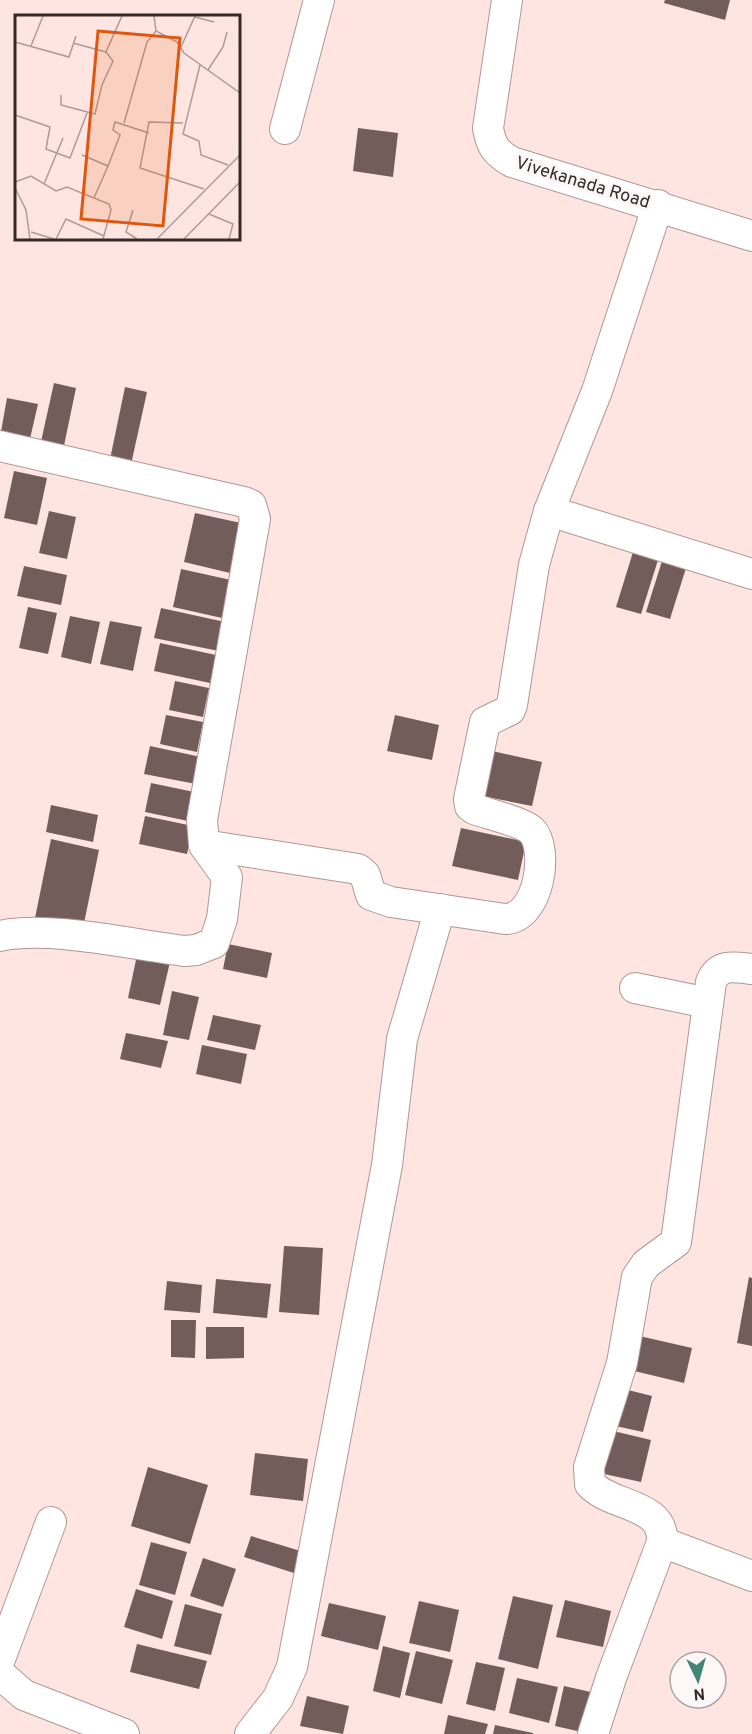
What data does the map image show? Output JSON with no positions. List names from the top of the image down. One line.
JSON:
{"streets":{"street":["Vivekanada Road"]},"north":"bottom"}
